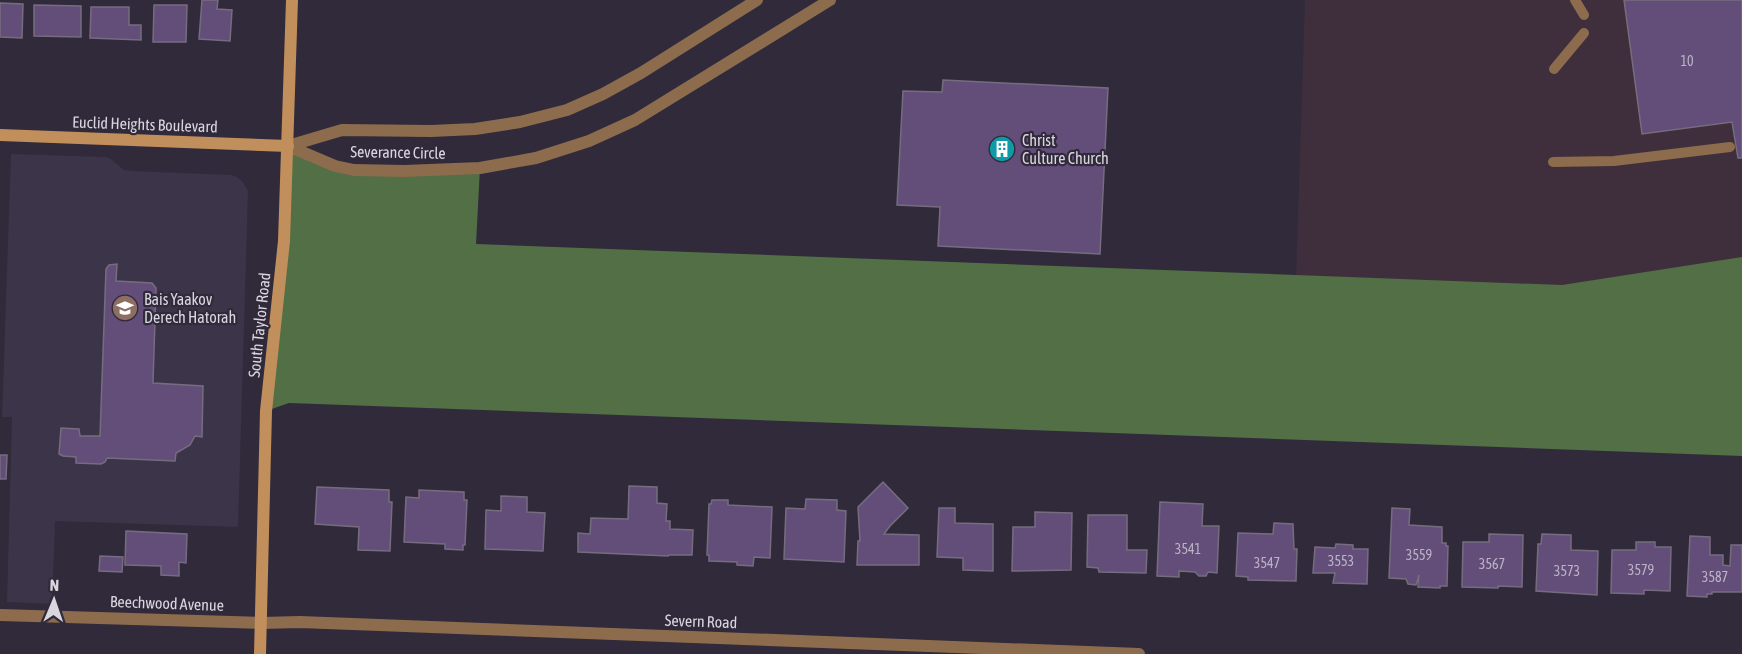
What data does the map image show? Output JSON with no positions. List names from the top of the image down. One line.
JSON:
{"streets":{"main road":["Euclid Heights Boulevard","South Taylor Road"],"street":["Severance Circle","Beechwood Avenue","Severn Road"]},"crossings":[["Euclid Heights Boulevard","Severance Circle"],["Euclid Heights Boulevard","South Taylor Road"],["Severance Circle","South Taylor Road"],["South Taylor Road","Beechwood Avenue"],["South Taylor Road","Severn Road"],["Beechwood Avenue","Severn Road"]],"places":{"building":["Christ Culture Church"],"school or university":["Bais Yaakov Derech Hatorah"]},"house_numbers":["10","3541","3559","3553","3547","3567","3579","3573","3587"],"north":"top"}
